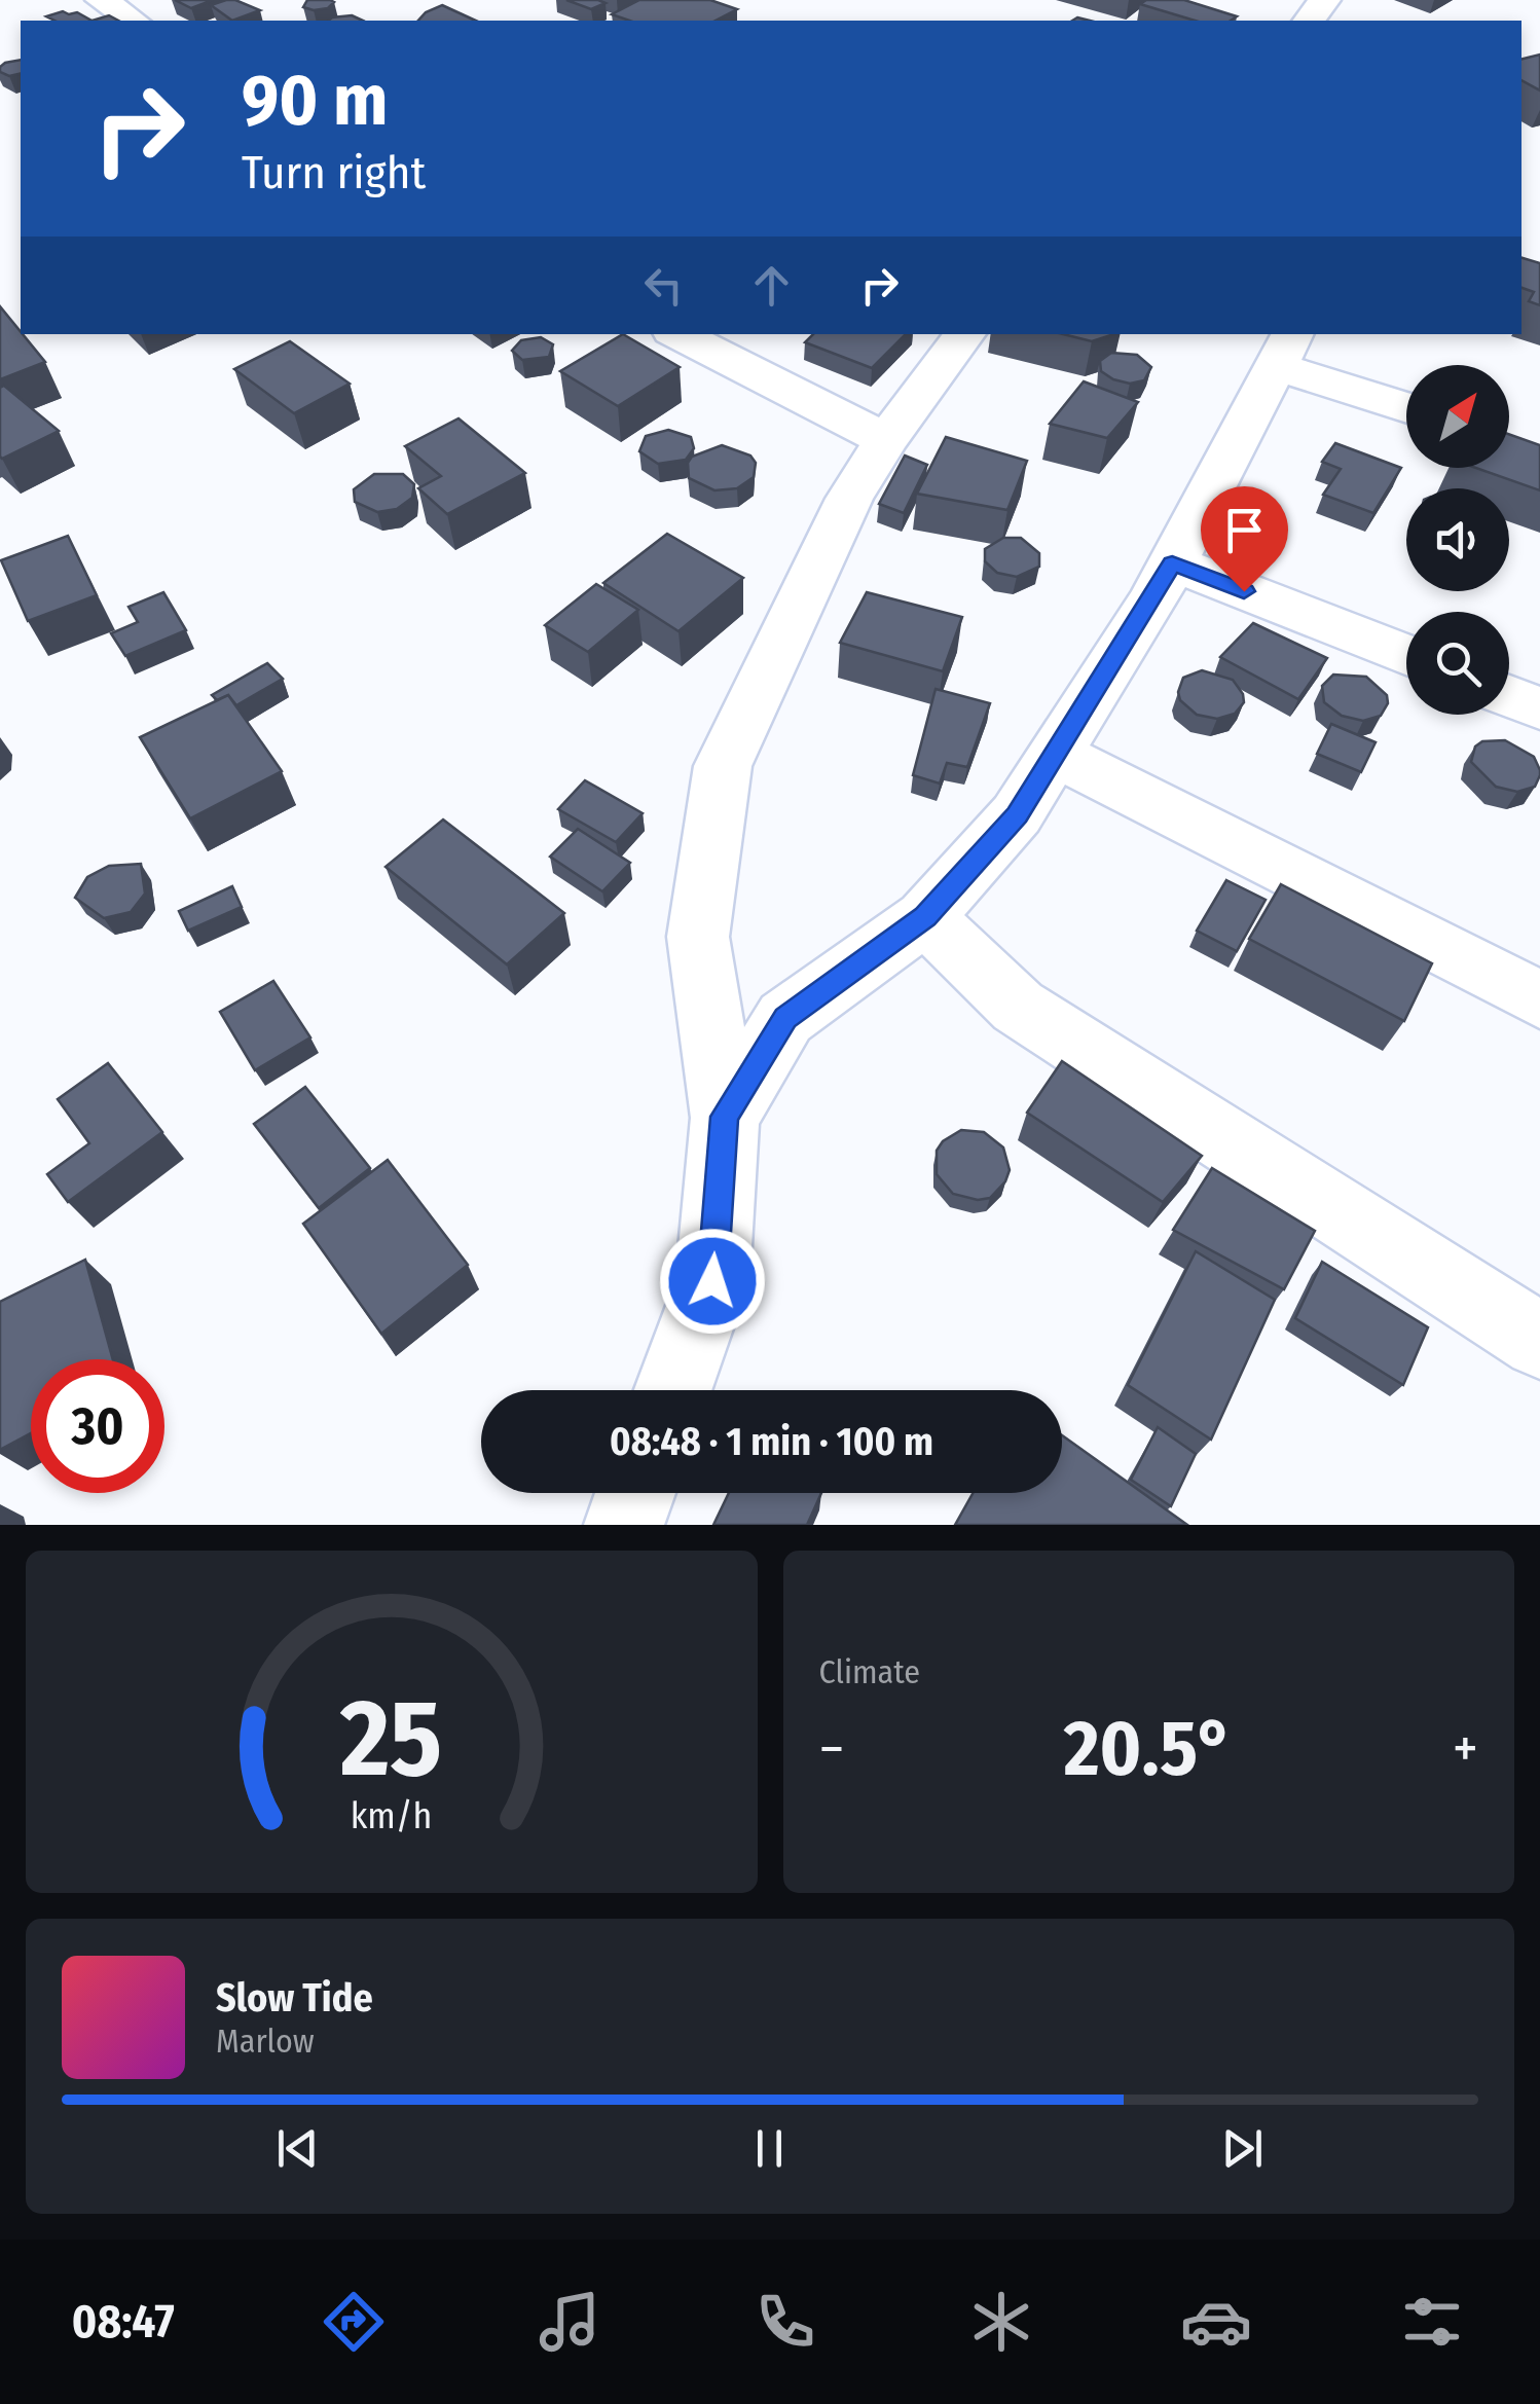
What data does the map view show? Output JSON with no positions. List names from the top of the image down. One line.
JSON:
{"north":"top right","page":{"turn":["90 m","Turn right"],"limit":"30","trip":"08:48 · 1 min · 100 m","tile":"Climate","heat":["−","20.5°","+"],"song":["Slow Tide","Marlow"],"tabs":"08:47","gauge":["25","km/h"]}}
